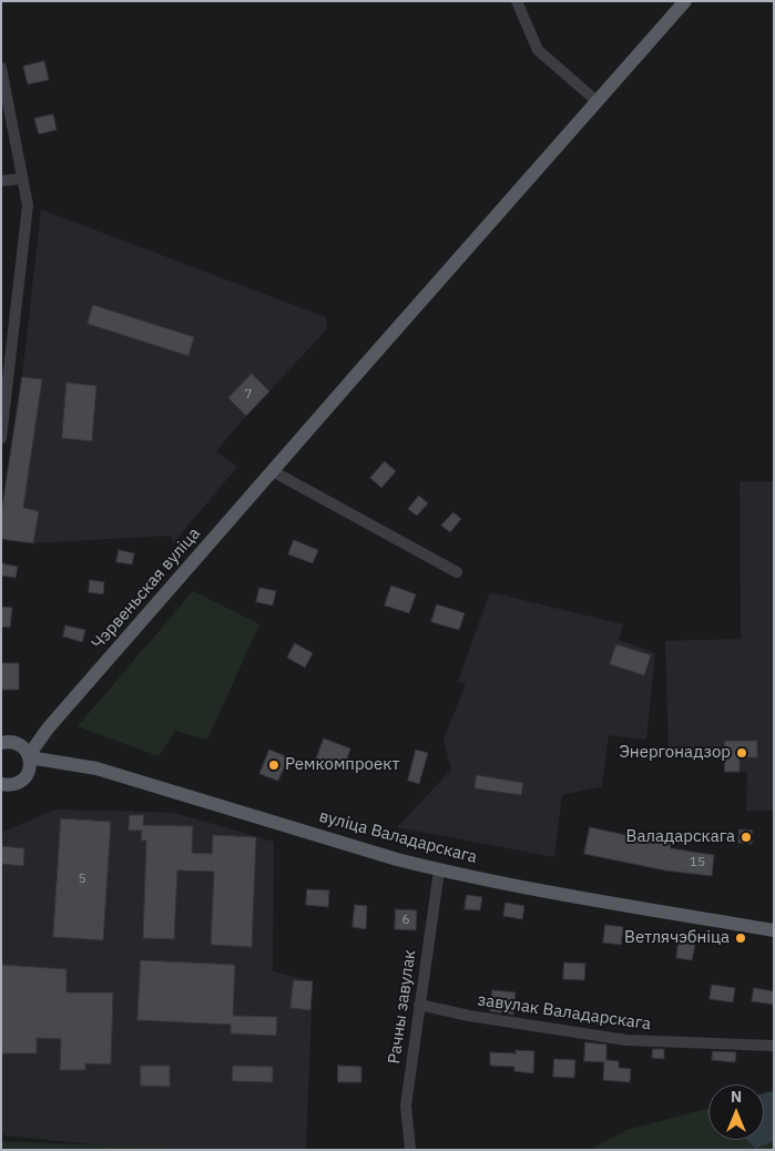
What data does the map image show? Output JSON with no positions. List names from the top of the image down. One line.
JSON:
{"streets":{"main road":["Чэрвеньская вуліца","вуліца Валадарскага"],"street":["Рачны завулак","завулак Валадарскага"]},"crossings":[["Чэрвеньская вуліца","вуліца Валадарскага"],["вуліца Валадарскага","Рачны завулак"],["Рачны завулак","завулак Валадарскага"]],"places":["Энергонадзор","Ремкомпроект","Валадарскага","Ветлячэбніца"],"house_numbers":["7","15","5","6"],"north":"top"}
